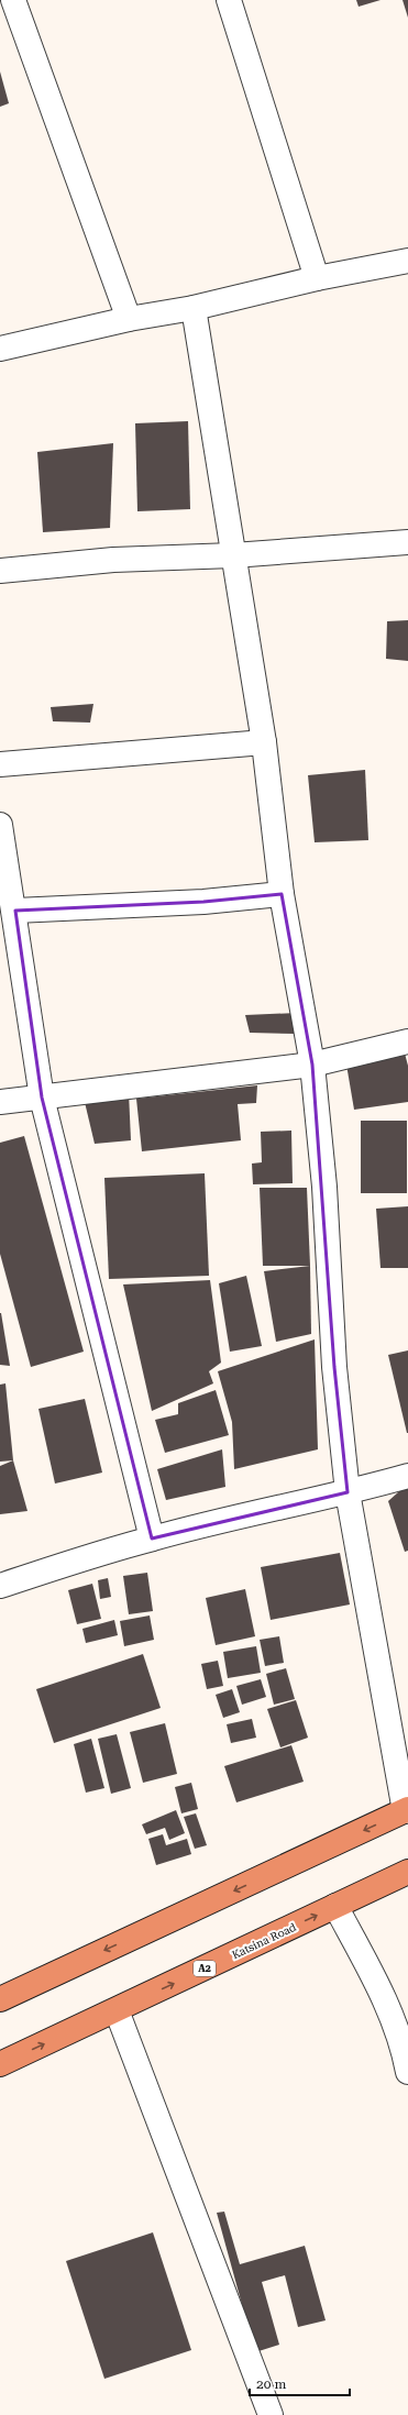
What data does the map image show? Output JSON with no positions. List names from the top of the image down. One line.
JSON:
{"streets":{"highway":["Katsina Road","A2"]},"scale_bar":"20 m"}
